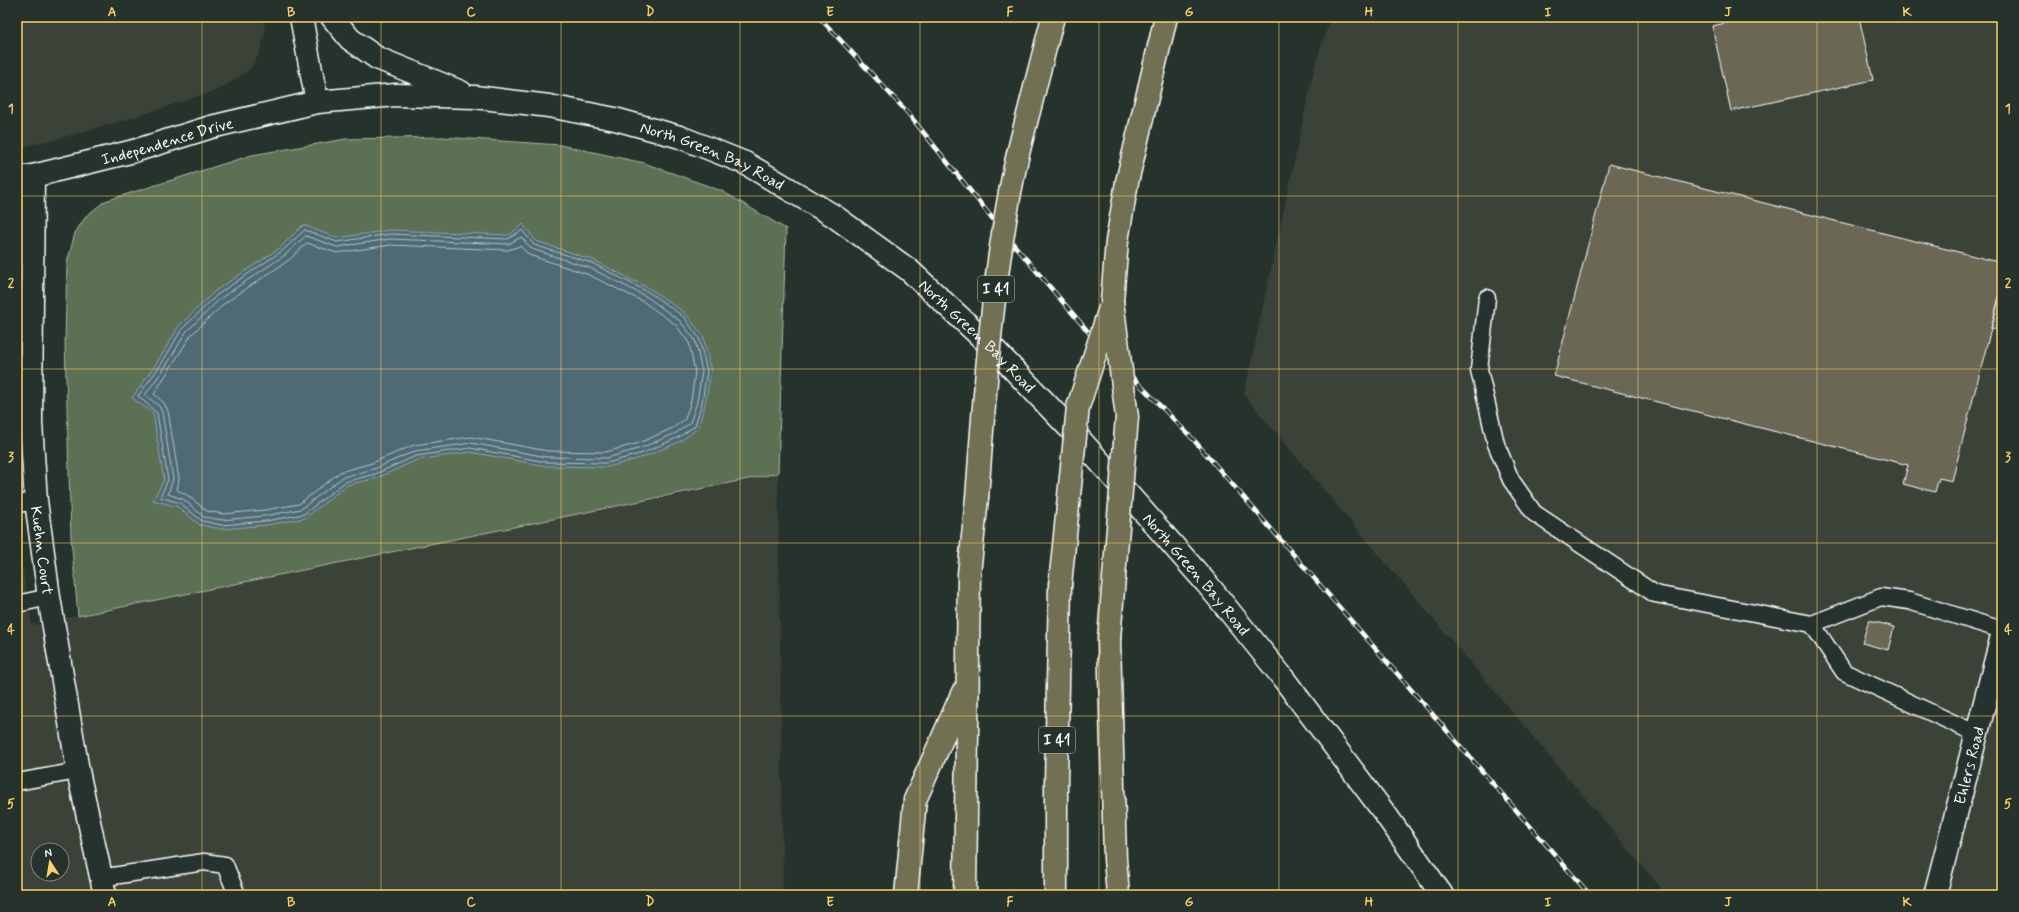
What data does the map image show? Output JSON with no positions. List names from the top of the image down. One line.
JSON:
{"streets":{"highway":["I 41"],"street":["Independence Drive","North Green Bay Road","Kuehn Court","Ehlers Road"]},"crossings":[["Independence Drive","North Green Bay Road"],["Independence Drive","Kuehn Court"]],"north":"top","grid":{"columns":["A","B","C","D","E","F","G","H","I","J","K"],"rows":["1","2","3","4","5"]}}
